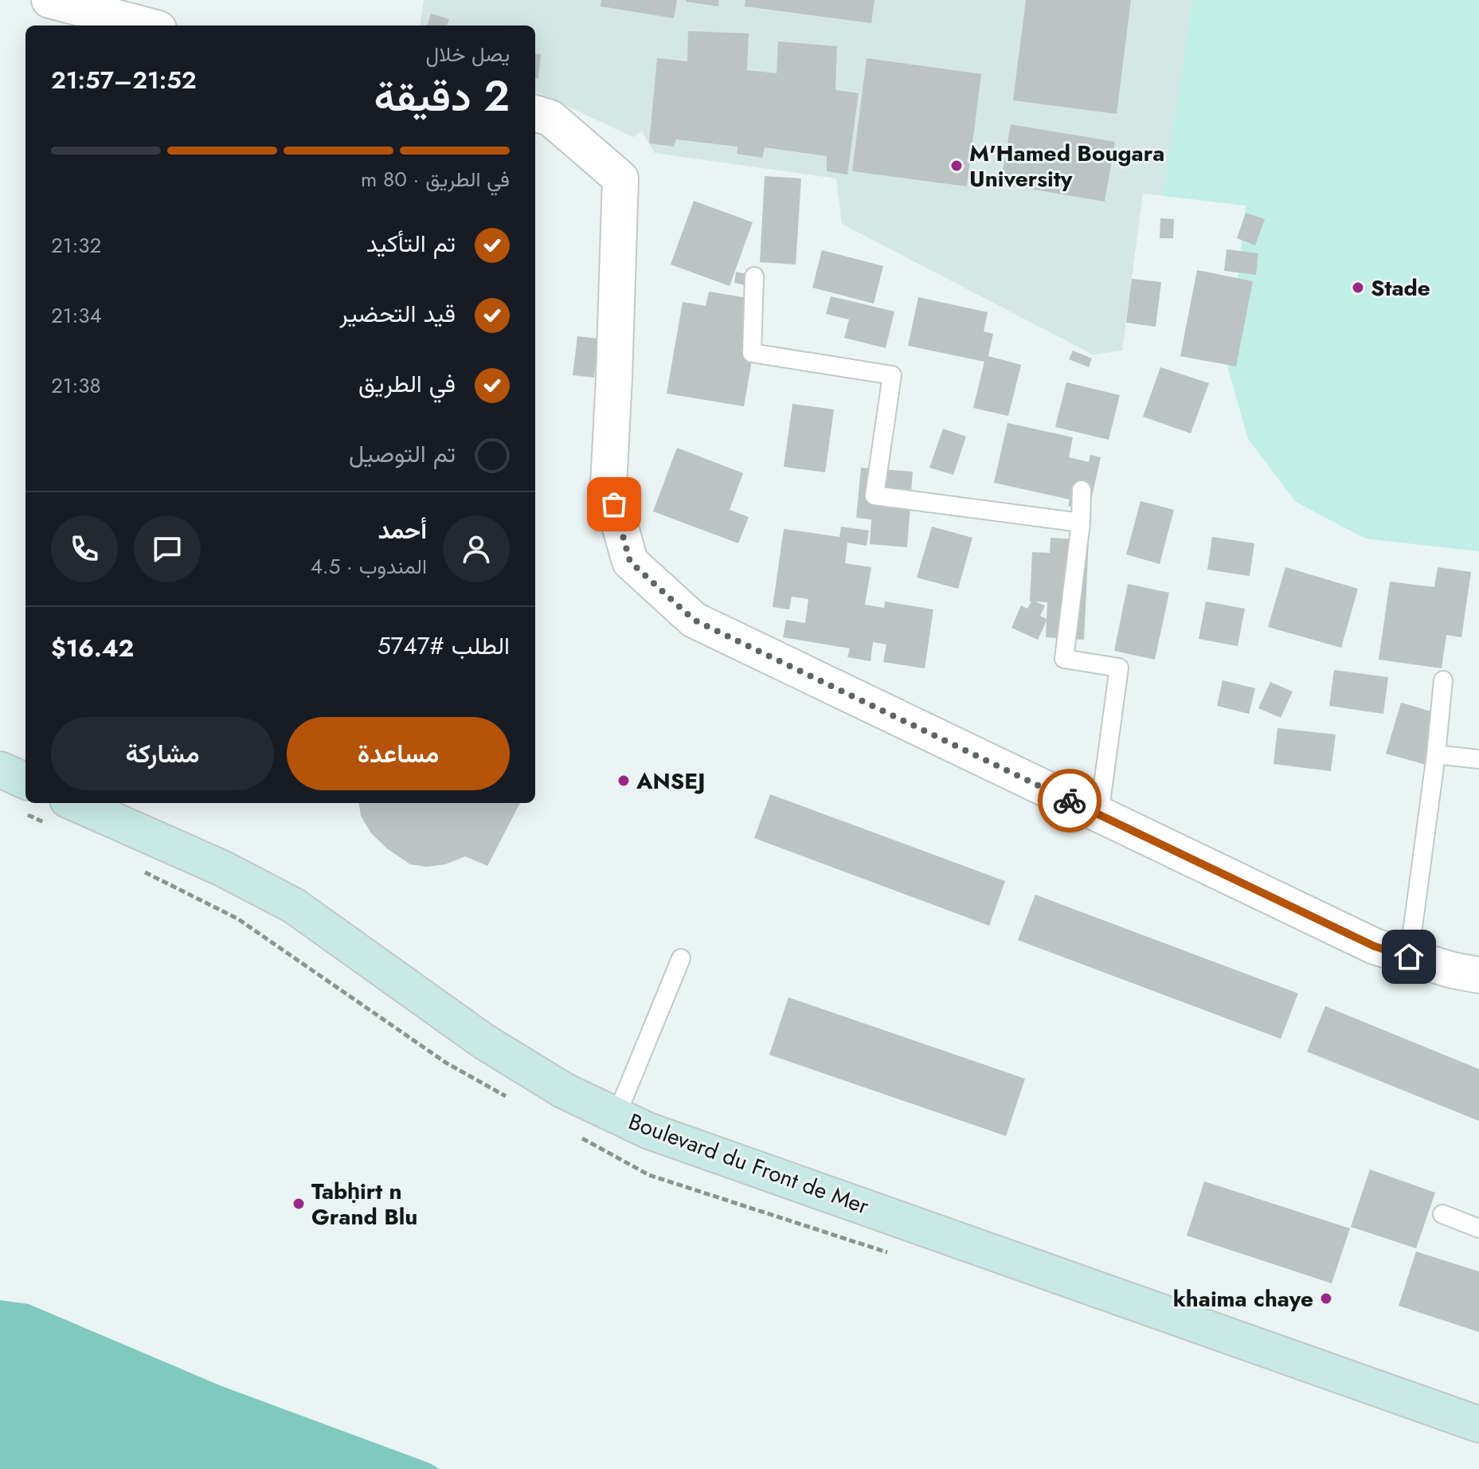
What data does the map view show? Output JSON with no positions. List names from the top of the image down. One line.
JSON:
{"streets":{"main road":["Boulevard du Front de Mer"]},"places":["M'Hamed Bougara University","Stade","ANSEJ","Tabḥirt n Grand Blu","khaima chaye"],"page":{"heading":["2 دقيقة","يصل خلال","21:52–21:57"],"panel":["أحمد","المندوب · 4.5","الطلب #5747","$16.42"],"bar":"في الطريق · 80 m","list":[["تم التأكيد","21:32"],["قيد التحضير","21:34"],["في الطريق","21:38"],"تم التوصيل"],"buttons":["مساعدة","مشاركة"]}}
